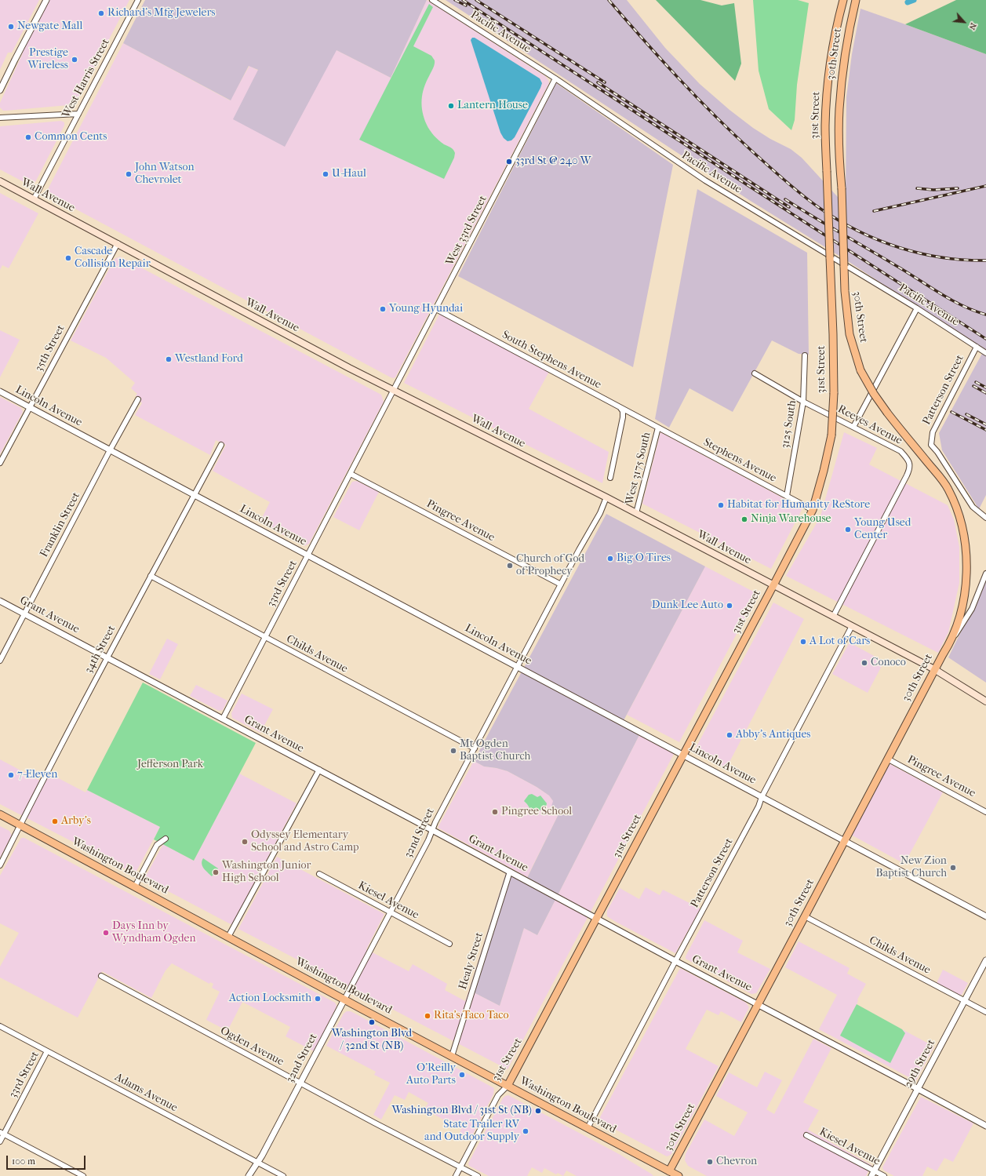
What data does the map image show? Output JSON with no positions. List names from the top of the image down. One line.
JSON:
{"streets":{"main road":["30th Street","31st Street","Wall Avenue","Washington Boulevard"],"street":["Pacific Avenue","West Harris Street","West 33rd Street","35th Street","South Stephens Avenue","Patterson Street","Lincoln Avenue","3125 South","Reeves Avenue","Stephens Avenue","West 3175 South","Pingree Avenue","Franklin Street","33rd Street","Grant Avenue","34th Street","Childs Avenue","32nd Street","Kiesel Avenue","Healy Street","Ogden Avenue","29th Street","Adams Avenue"]},"crossings":[["Pacific Avenue","West 33rd Street"],["Pacific Avenue","Patterson Street"],["30th Street","Wall Avenue"],["30th Street","Lincoln Avenue"],["30th Street","Pingree Avenue"],["30th Street","Grant Avenue"],["30th Street","Childs Avenue"],["30th Street","Washington Boulevard"],["West Harris Street","Wall Avenue"],["31st Street","Wall Avenue"],["31st Street","Lincoln Avenue"],["31st Street","Stephens Avenue"],["31st Street","Grant Avenue"],["31st Street","Washington Boulevard"],["31st Street","Ogden Avenue"],["Wall Avenue","West 33rd Street"],["Wall Avenue","35th Street"],["Wall Avenue","Patterson Street"],["Wall Avenue","Reeves Avenue"],["Wall Avenue","West 3175 South"],["Wall Avenue","33rd Street"],["Wall Avenue","32nd Street"],["West 33rd Street","South Stephens Avenue"],["West 33rd Street","33rd Street"],["35th Street","Lincoln Avenue"],["South Stephens Avenue","Stephens Avenue"],["South Stephens Avenue","West 3175 South"],["Patterson Street","Lincoln Avenue"],["Patterson Street","Grant Avenue"],["Patterson Street","Washington Boulevard"],["Lincoln Avenue","Franklin Street"],["Lincoln Avenue","33rd Street"],["Lincoln Avenue","34th Street"],["Lincoln Avenue","32nd Street"],["3125 South","Reeves Avenue"],["3125 South","Stephens Avenue"],["Stephens Avenue","West 3175 South"],["Pingree Avenue","33rd Street"],["Pingree Avenue","32nd Street"],["Franklin Street","Grant Avenue"],["33rd Street","Grant Avenue"],["33rd Street","Childs Avenue"],["33rd Street","Adams Avenue"],["Grant Avenue","34th Street"],["Grant Avenue","32nd Street"],["Grant Avenue","Healy Street"],["Grant Avenue","29th Street"],["34th Street","Childs Avenue"],["34th Street","Washington Boulevard"],["Childs Avenue","32nd Street"],["Childs Avenue","29th Street"],["32nd Street","Washington Boulevard"],["32nd Street","Kiesel Avenue"],["32nd Street","Ogden Avenue"],["32nd Street","Adams Avenue"],["Washington Boulevard","Healy Street"],["Kiesel Avenue","29th Street"]],"parks":["Jefferson Park"],"places":["Richard's Mfg Jewelers","Newgate Mall","Prestige Wireless","Lantern House","Common Cents","33rd St @ 240 W","John Watson Chevrolet","U-Haul","Cascade Collision Repair","Young Hyundai","Westland Ford","Habitat for Humanity ReStore","Ninja Warehouse","Young Used Center","Big O Tires","Church of God of Prophecy","Dunk Lee Auto","A Lot of Cars","Conoco","Abby's Antiques","Mt Ogden Baptist Church","7-Eleven","Pingree School","Arby's","Odyssey Elementary School and Astro Camp","New Zion Baptist Church","Washington Junior High School","Days Inn by Wyndham Ogden","Action Locksmith","Rita's Taco Taco","Washington Blvd / 32nd St (NB)","O'Reilly Auto Parts","Washington Blvd / 31st St (NB)","State Trailer RV and Outdoor Supply","Chevron"],"scale_bar":"100 m","north":"bottom right"}
